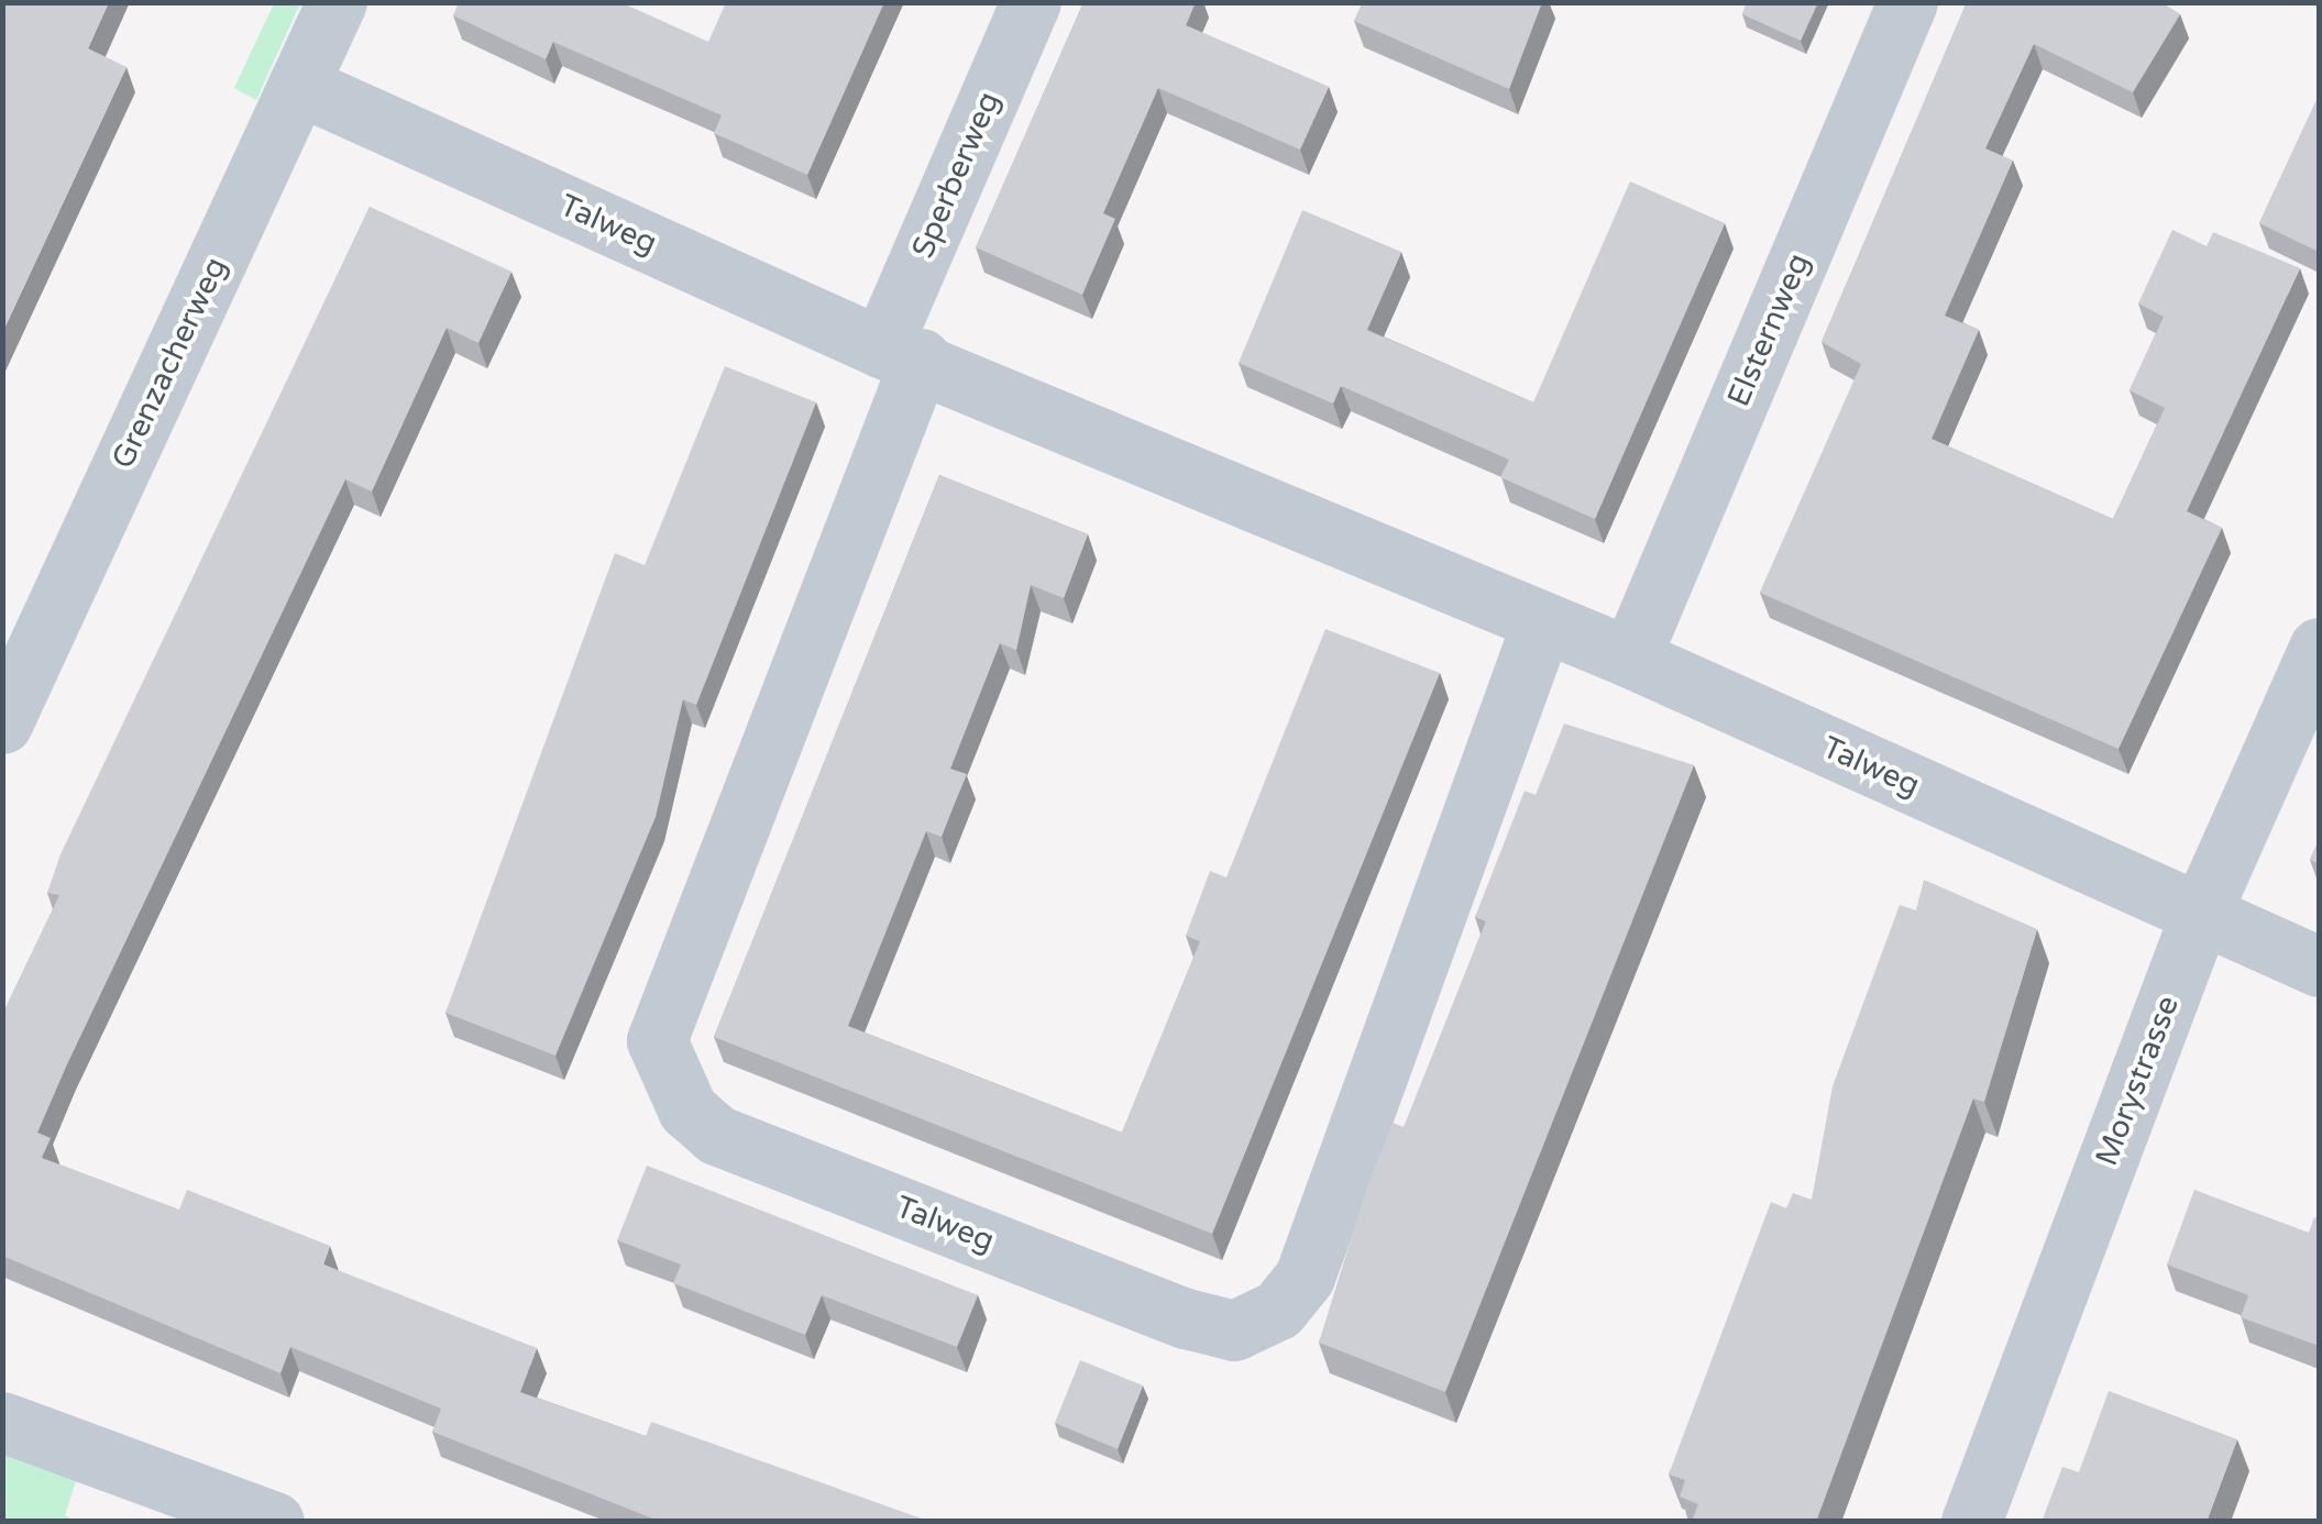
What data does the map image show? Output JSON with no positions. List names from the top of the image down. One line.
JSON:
{"streets":{"street":["Sperberweg","Talweg","Elsternweg","Grenzacherweg","Morystrasse"]},"crossings":[["Sperberweg","Talweg"],["Talweg","Elsternweg"],["Talweg","Grenzacherweg"],["Talweg","Morystrasse"]]}
